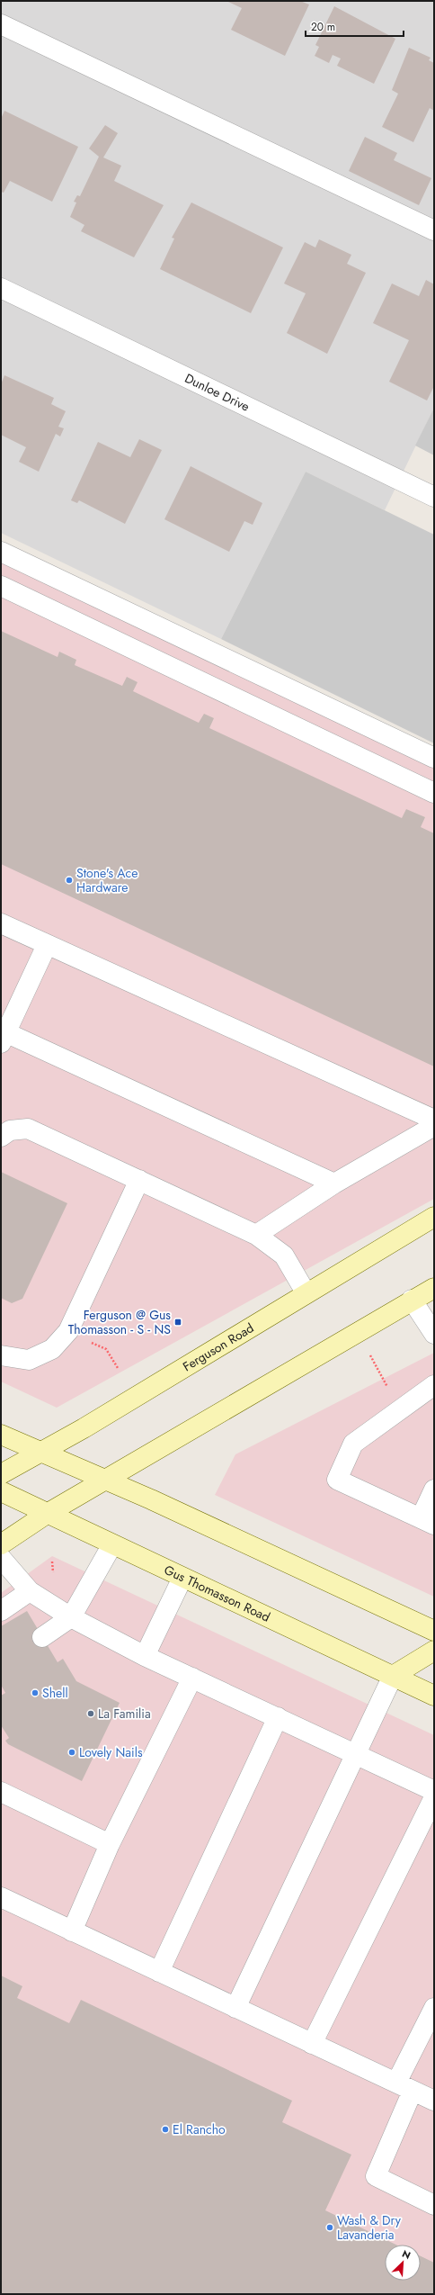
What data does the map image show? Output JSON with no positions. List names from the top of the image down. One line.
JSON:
{"streets":{"main road":["Ferguson Road","Gus Thomasson Road"],"street":["Dunloe Drive"]},"places":{"other":["Stone's Ace Hardware","Shell","La Familia","Lovely Nails","El Rancho","Wash & Dry Lavanderia"],"transit":["Ferguson @ Gus Thomasson - S - NS"]},"scale_bar":"20 m","north":"top right"}
